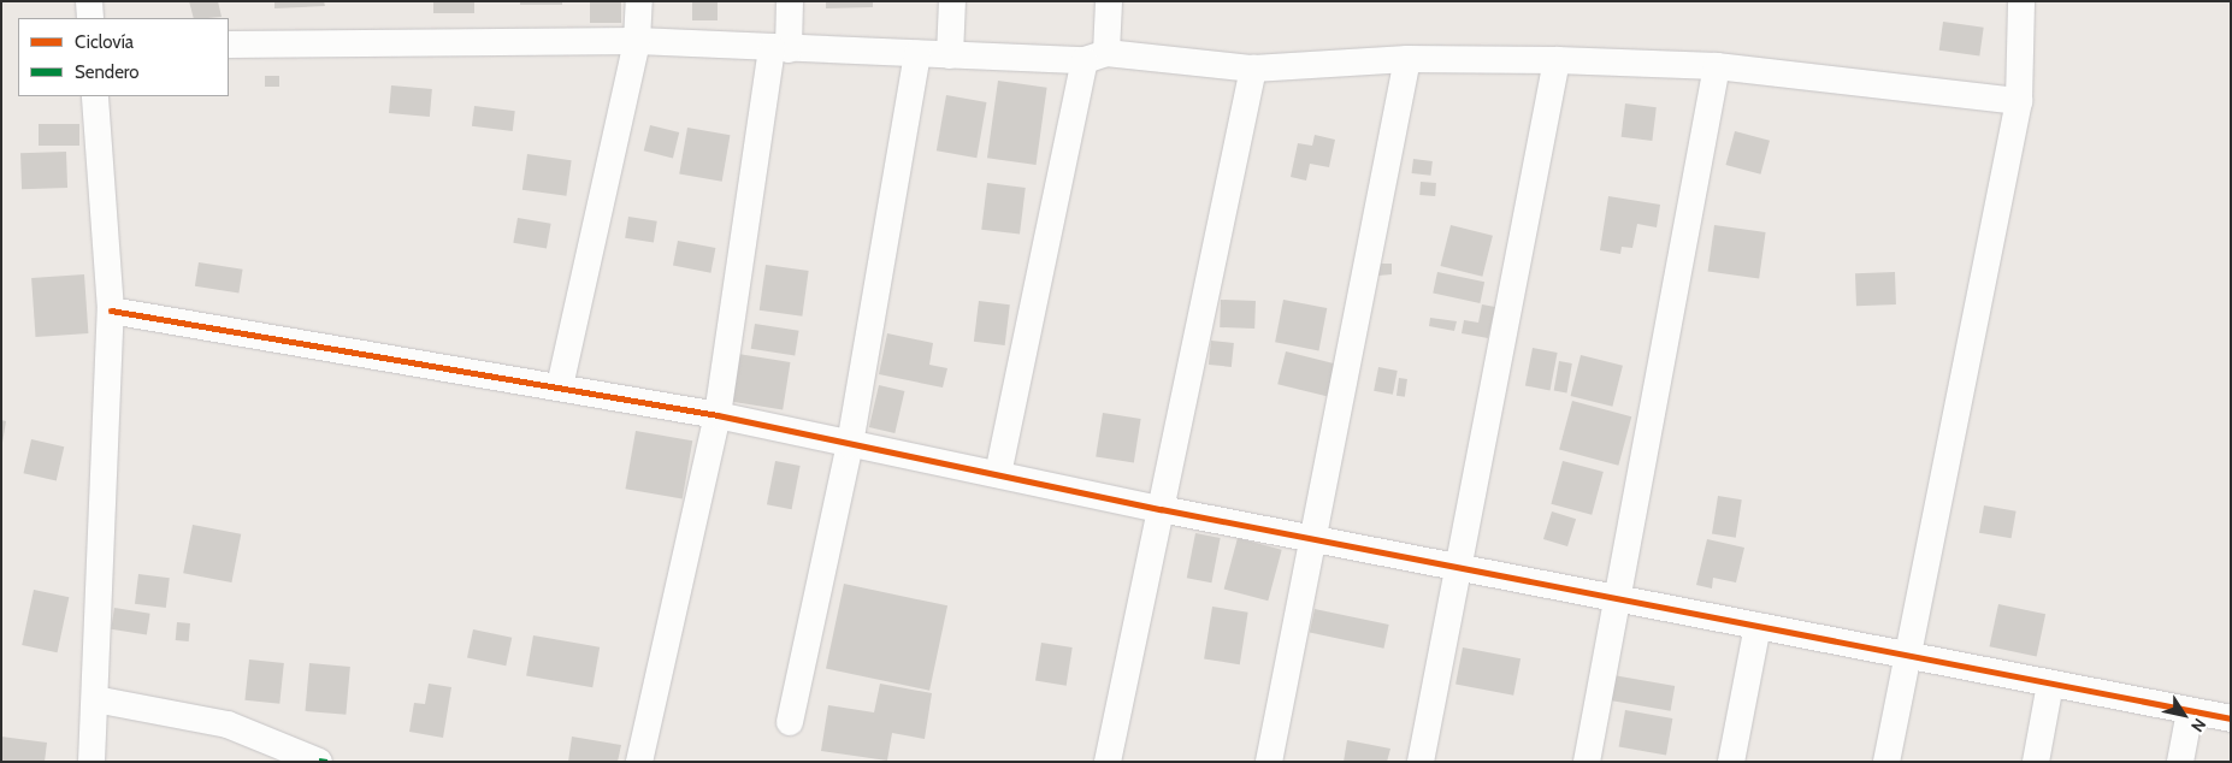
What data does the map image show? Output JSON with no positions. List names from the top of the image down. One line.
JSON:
{"legend":["Ciclovía","Sendero"],"north":"bottom right"}
